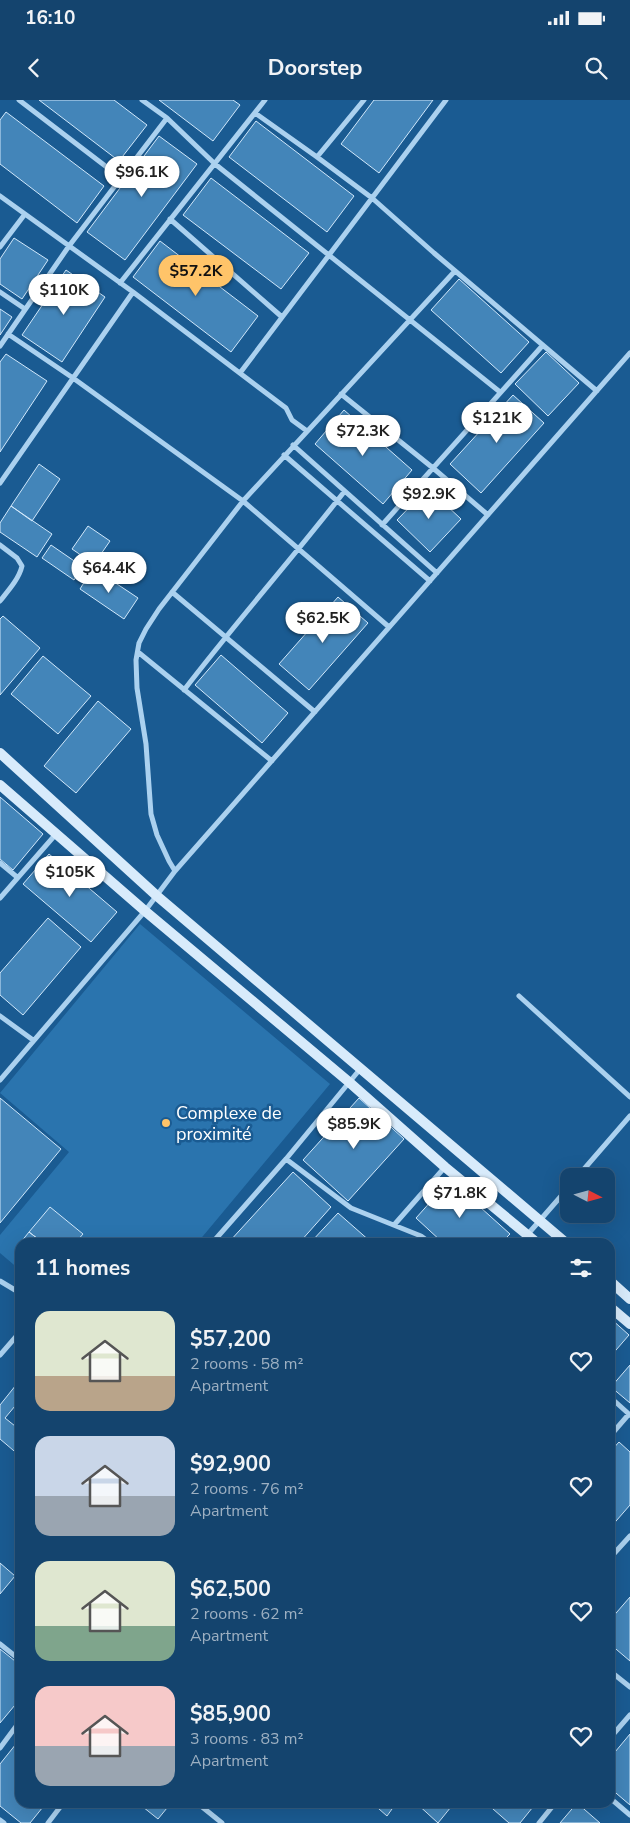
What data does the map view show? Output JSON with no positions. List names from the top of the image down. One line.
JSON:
{"places":["Complexe de proximité"],"north":"right","page":{"status":"16:10","header":"Doorstep","price":["$96.1K","$57.2K","$110K","$121K","$72.3K","$92.9K","$64.4K","$62.5K","$105K","$85.9K","$71.8K"],"heading":"11 homes","list":[{"name":"$57,200","note":"2 rooms · 58 m² · Apartment"},{"name":"$92,900","note":"2 rooms · 76 m² · Apartment"},{"name":"$62,500","note":"2 rooms · 62 m² · Apartment"},{"name":"$85,900","note":"3 rooms · 83 m² · Apartment"}]}}
